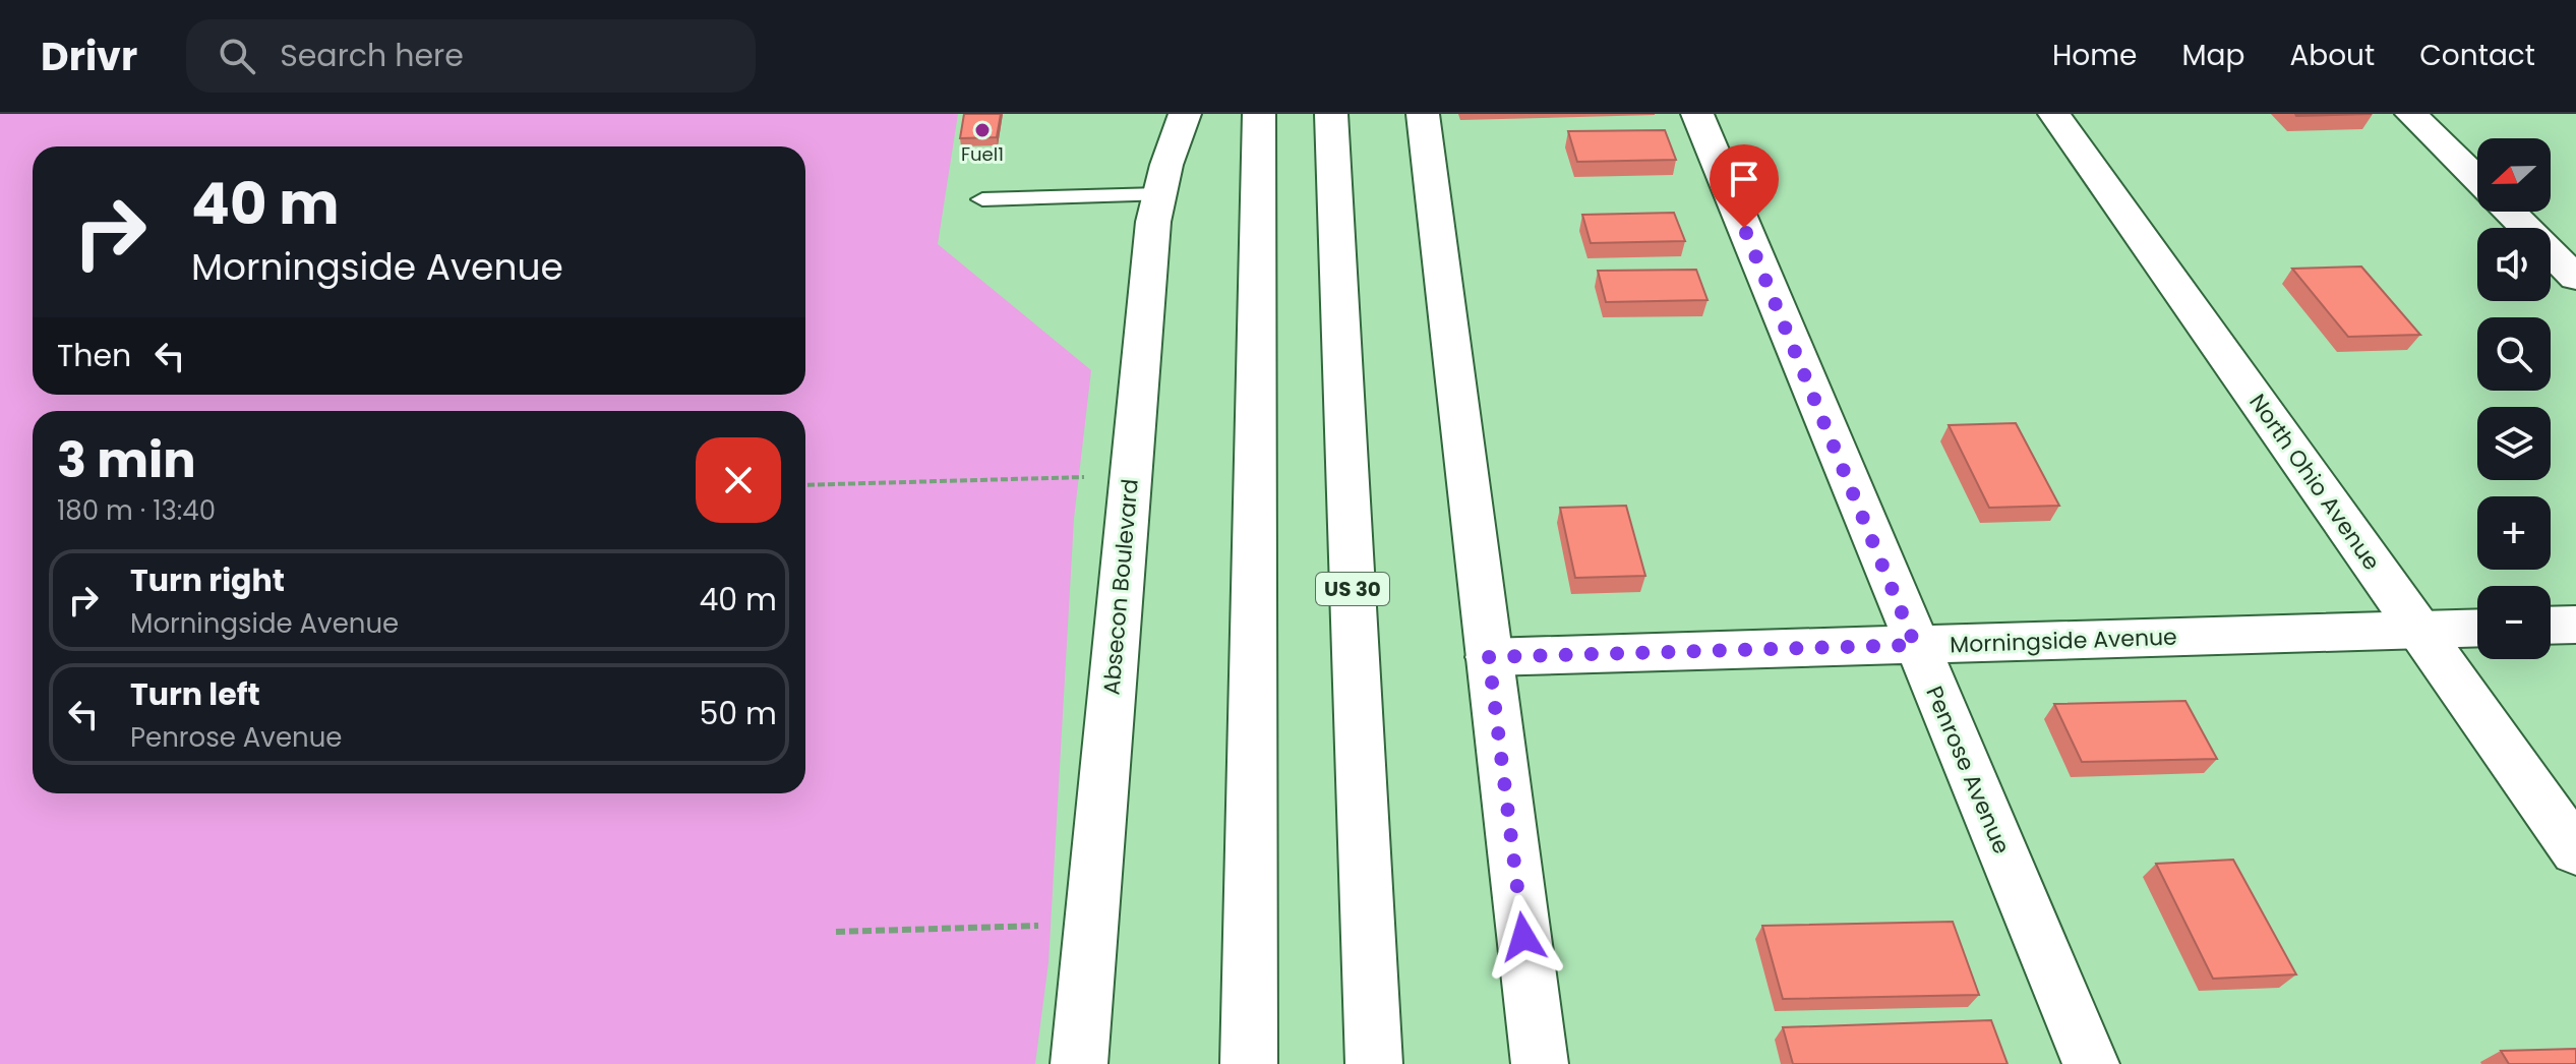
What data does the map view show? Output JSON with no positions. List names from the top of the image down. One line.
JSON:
{"streets":{"main road":["North Ohio Avenue","Absecon Boulevard","US 30","Morningside Avenue","Penrose Avenue"]},"crossings":[["North Ohio Avenue","Morningside Avenue"],["Morningside Avenue","Penrose Avenue"]],"places":["Fuel1"],"north":"left","page":{"header":"Drivr","search":"Search here","nav":["Home","Map","About","Contact"],"map_buttons":["+","−"],"turn":["40 m","Morningside Avenue"],"then":"Then","heading":["3 min","180 m · 13:40"],"list":[{"name":"Turn right","note":"Morningside Avenue","value":"40 m"},{"name":"Turn left","note":"Penrose Avenue","value":"50 m"}]}}
